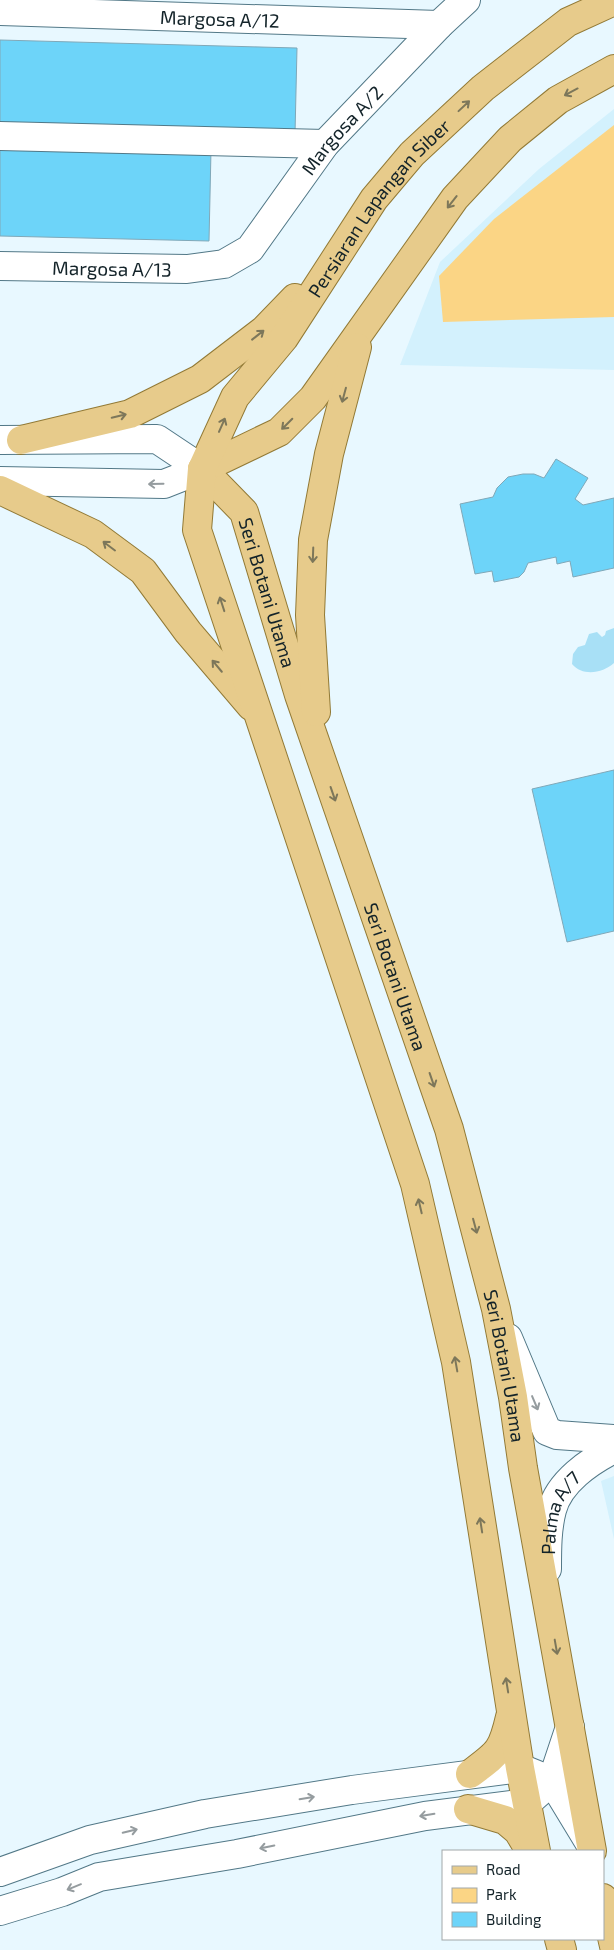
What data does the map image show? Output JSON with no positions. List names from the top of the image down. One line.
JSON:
{"streets":{"main road":["Persiaran Lapangan Siber","Seri Botani Utama"],"street":["Margosa A/12","Margosa A/2","Margosa A/13","Palma A/7"]},"crossings":[["Margosa A/12","Margosa A/2"],["Margosa A/2","Margosa A/13"],["Persiaran Lapangan Siber","Seri Botani Utama"],["Seri Botani Utama","Palma A/7"]],"legend":["Road","Park","Building"]}
